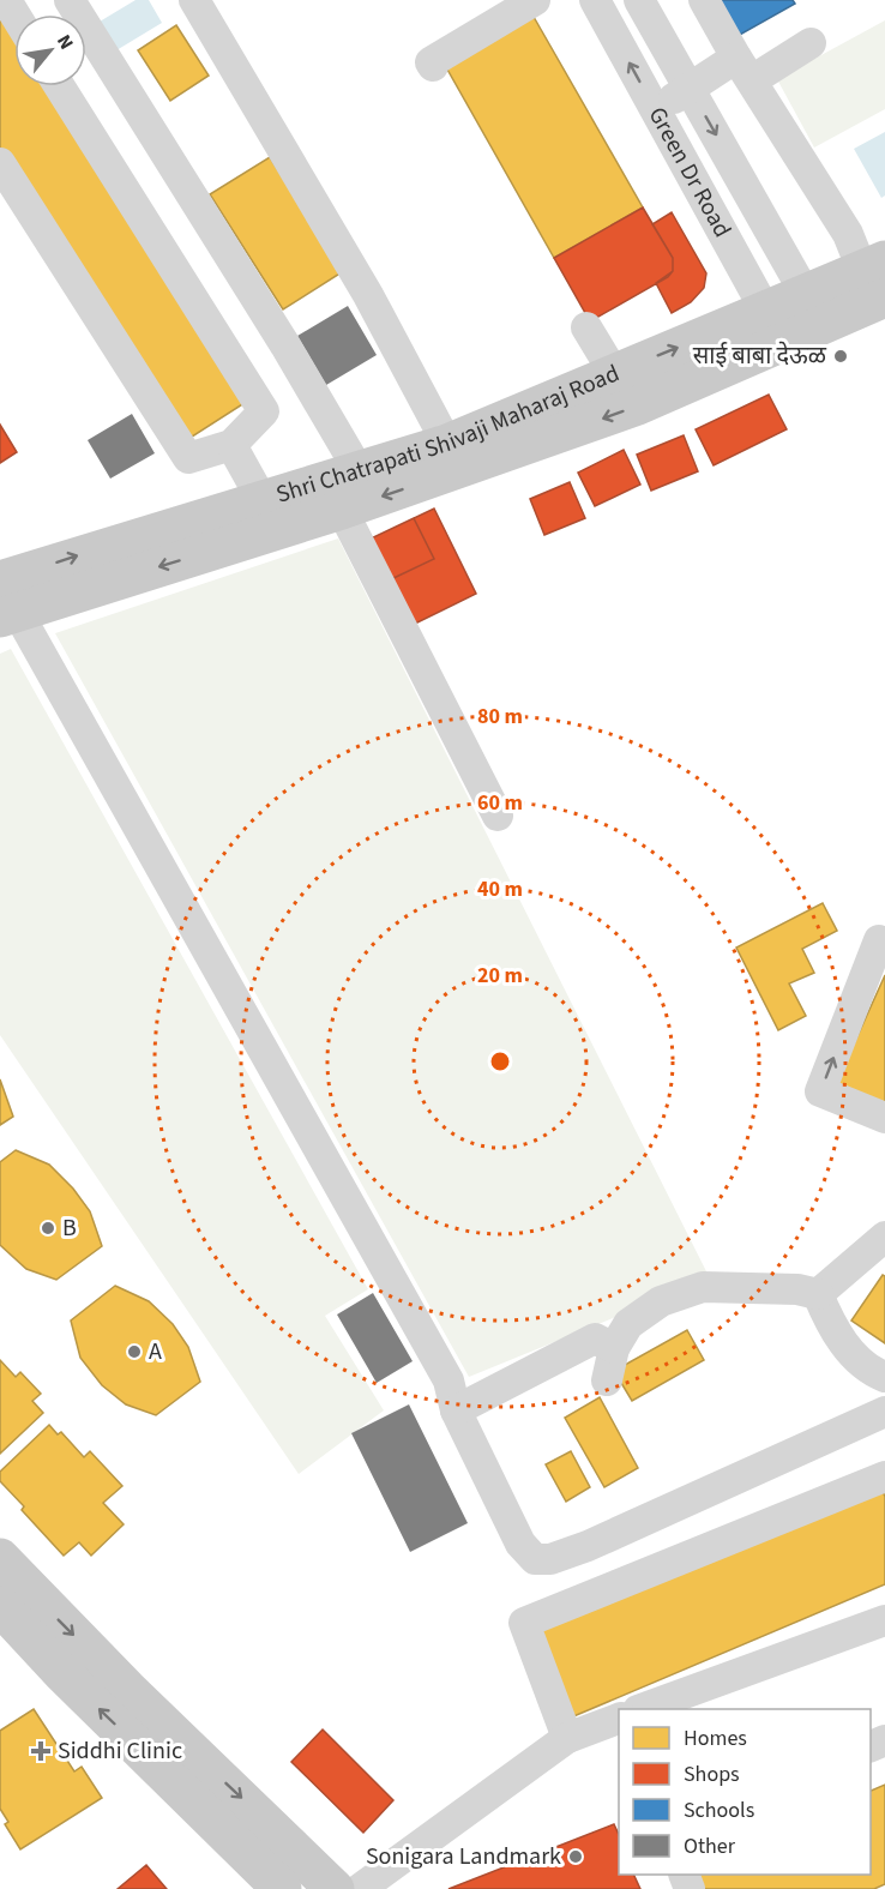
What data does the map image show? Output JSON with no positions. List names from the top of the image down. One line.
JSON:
{"streets":{"main road":["Shri Chatrapati Shivaji Maharaj Road"],"street":["Green Dr Road"]},"crossings":[["Green Dr Road","Shri Chatrapati Shivaji Maharaj Road"]],"places":{"other":["साई बाबा देऊळ","B","A","Sonigara Landmark"],"health":["Siddhi Clinic"]},"legend":["Homes","Shops","Schools","Other"],"north":"top right","rings":["80 m","60 m","40 m","20 m"]}
